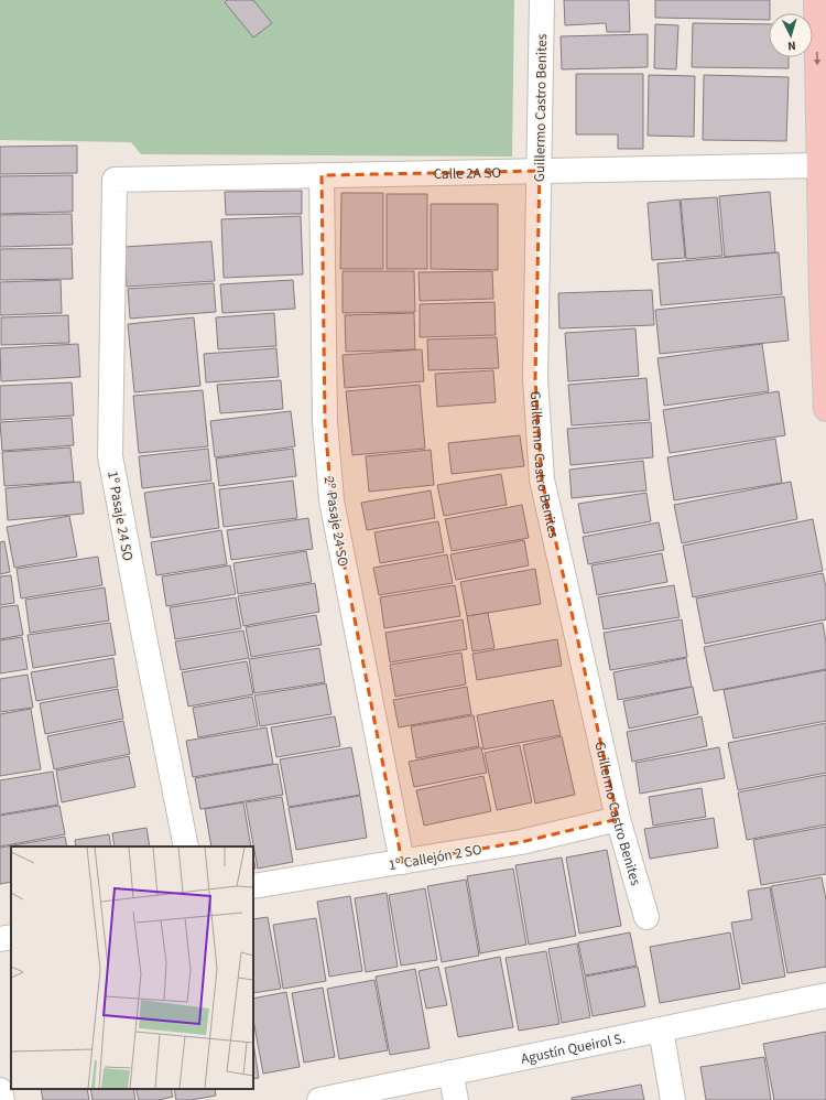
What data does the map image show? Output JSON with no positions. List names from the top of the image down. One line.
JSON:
{"streets":{"street":["Guillermo Castro Benites","Calle 2A SO","1º Pasaje 24 SO","2º Pasaje 24 SO","1º Callejón 2 SO","Agustín Queirol S."]},"crossings":[["Guillermo Castro Benites","Calle 2A SO"],["Guillermo Castro Benites","1º Callejón 2 SO"],["Calle 2A SO","1º Pasaje 24 SO"],["Calle 2A SO","2º Pasaje 24 SO"],["2º Pasaje 24 SO","1º Callejón 2 SO"]],"north":"bottom"}
